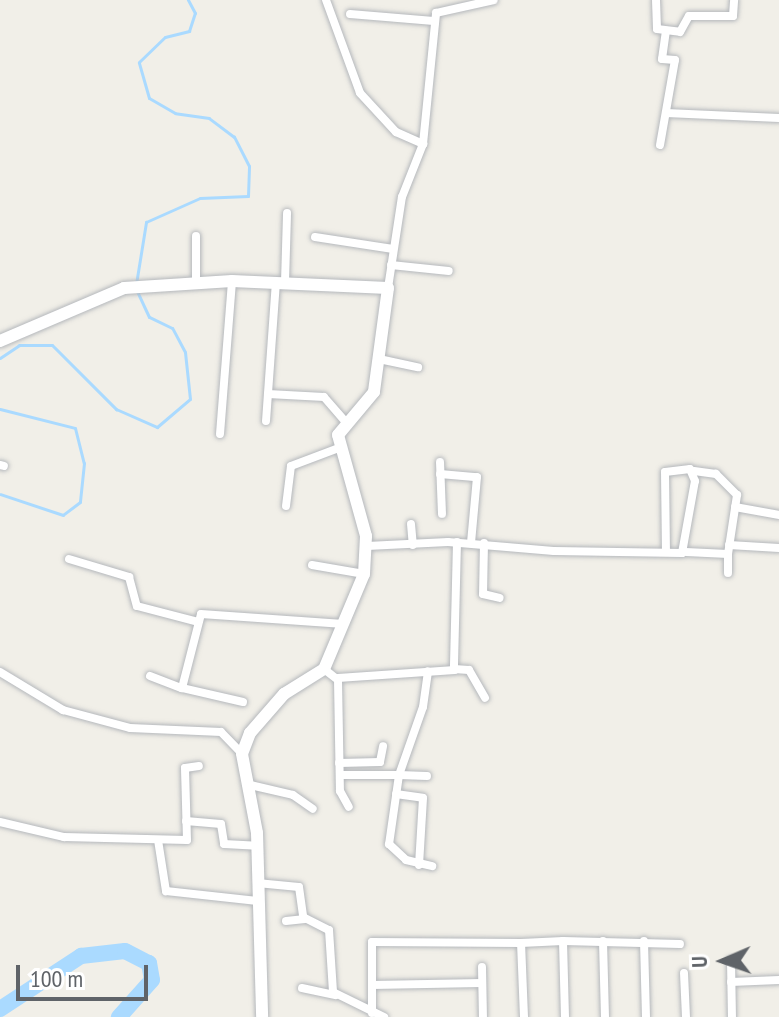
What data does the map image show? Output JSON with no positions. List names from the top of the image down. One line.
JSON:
{"scale_bar":"100 m","north":"left"}
